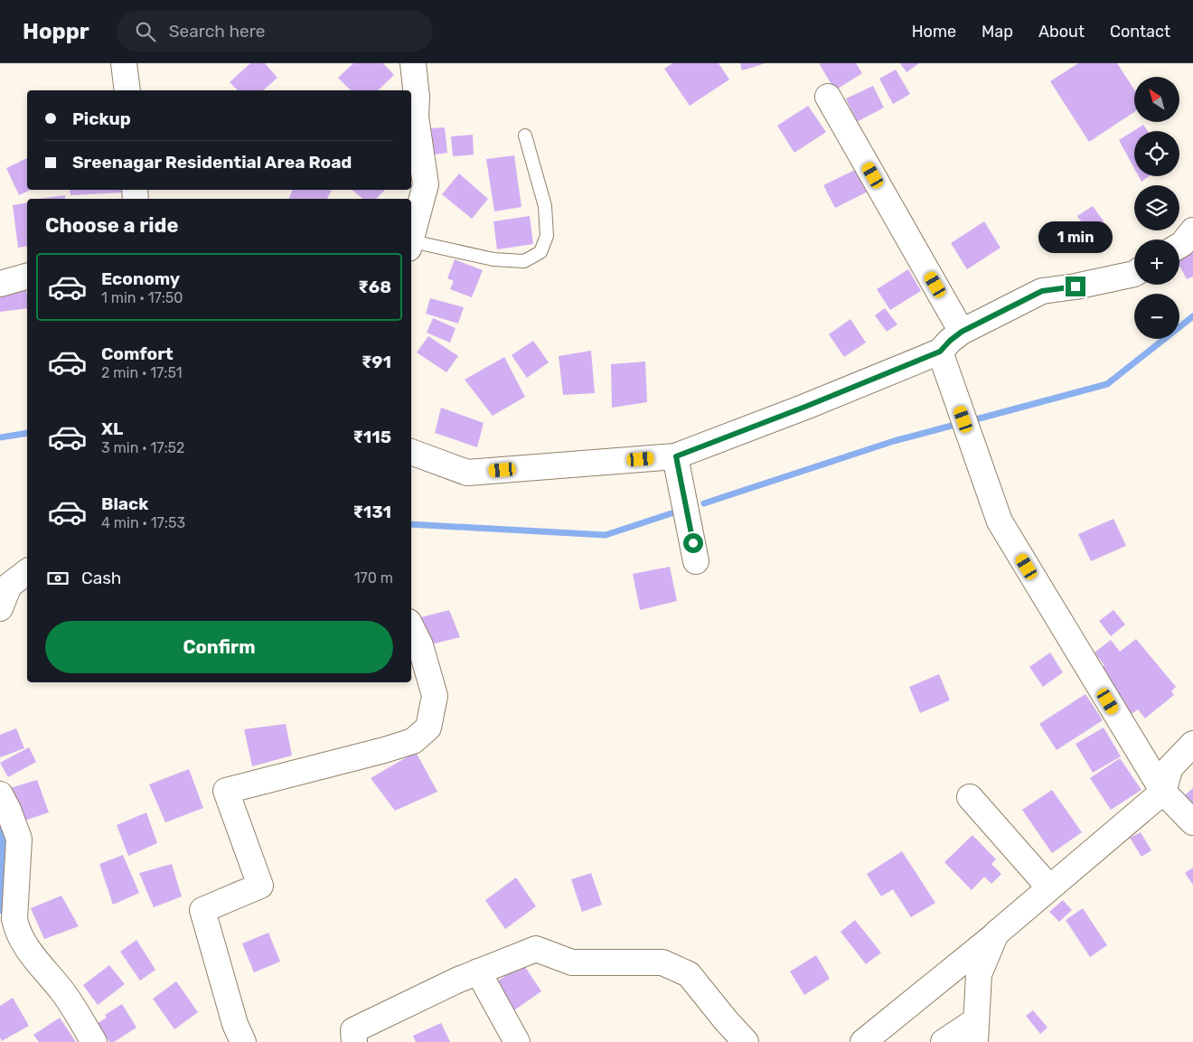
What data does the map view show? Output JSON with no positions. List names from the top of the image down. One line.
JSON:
{"north":"top left","page":{"header":"Hoppr","search":"Search here","nav":["Home","Map","About","Contact"],"map_buttons":["+","−"],"banner":["Pickup","Sreenagar Residential Area Road"],"heading":"Choose a ride","bubble":"1 min","list":[{"name":"Economy","note":"1 min · 17:50","value":"₹68"},{"name":"Comfort","note":"2 min · 17:51","value":"₹91"},{"name":"XL","note":"3 min · 17:52","value":"₹115"},{"name":"Black","note":"4 min · 17:53","value":"₹131"}],"pay":["Cash","170 m"],"buttons":"Confirm"}}
